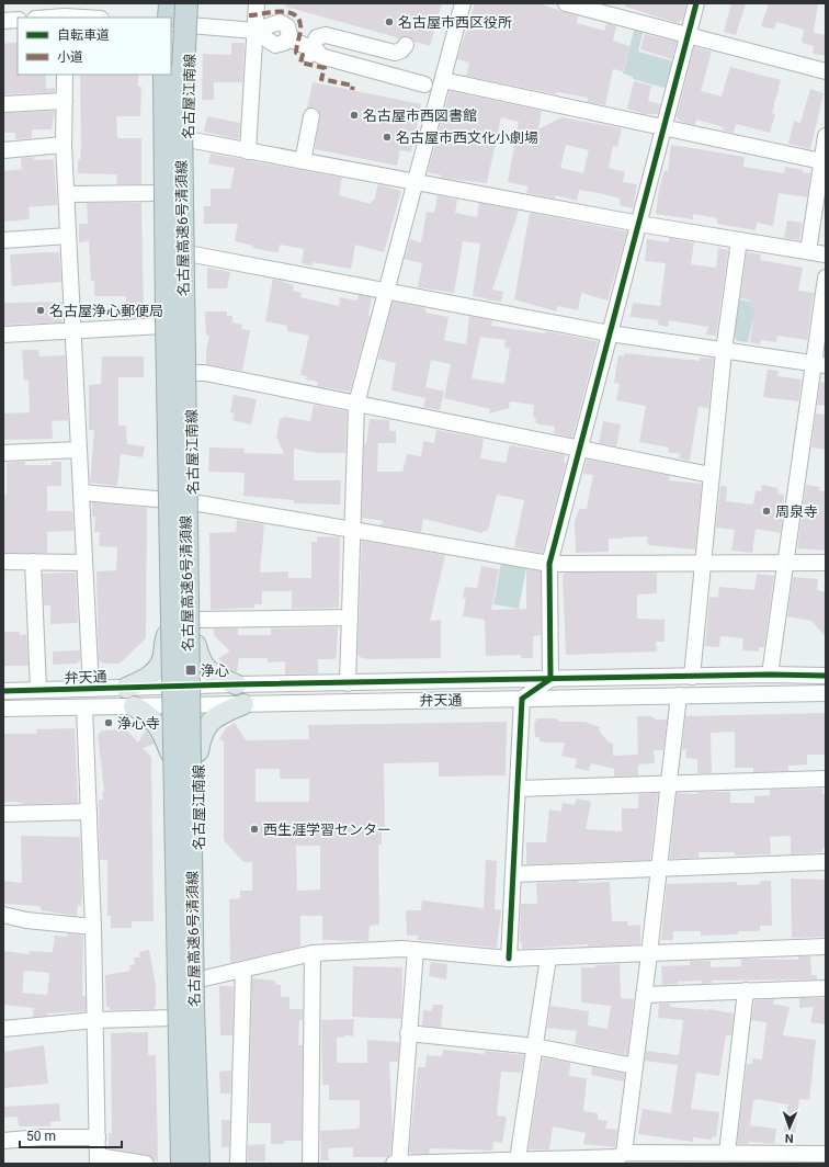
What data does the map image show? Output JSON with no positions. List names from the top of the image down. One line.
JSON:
{"streets":{"highway":["名古屋高速6号清須線"],"main road":["名古屋江南線"],"street":["弁天通"]},"crossings":[["名古屋江南線","弁天通"]],"places":{"other":["名古屋市西区役所","名古屋市西図書館","名古屋市西文化小劇場","名古屋浄心郵便局","周泉寺","浄心寺","西生涯学習センター"],"transit":["浄心"]},"legend":["自転車道","小道"],"scale_bar":"50 m","north":"bottom"}
